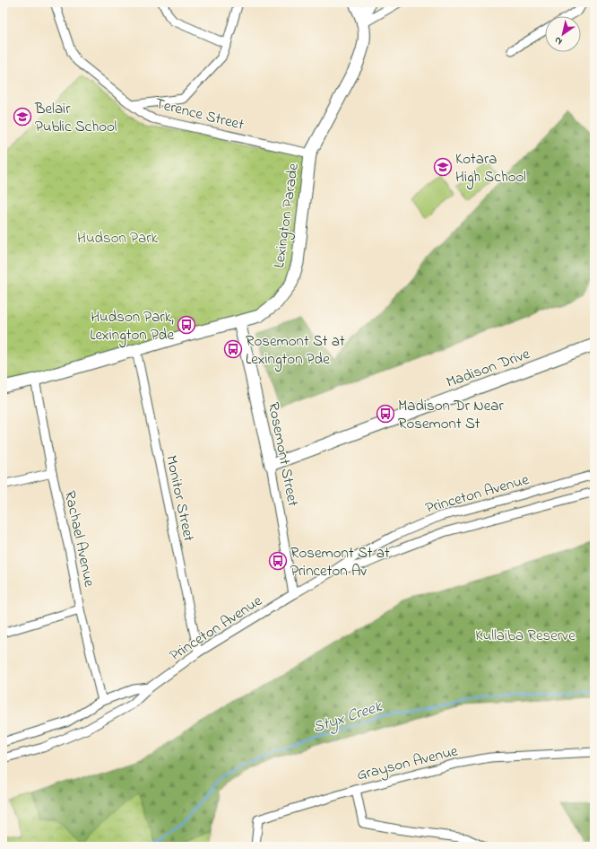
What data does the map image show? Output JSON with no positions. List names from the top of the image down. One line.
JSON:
{"streets":{"main road":["Lexington Parade","Madison Drive","Rosemont Street"],"street":["Terence Street","Princeton Avenue","Monitor Street","Rachael Avenue","Grayson Avenue"]},"crossings":[["Terence Street","Lexington Parade"],["Lexington Parade","Rosemont Street"],["Lexington Parade","Monitor Street"],["Lexington Parade","Rachael Avenue"],["Madison Drive","Rosemont Street"],["Rosemont Street","Princeton Avenue"],["Princeton Avenue","Monitor Street"],["Princeton Avenue","Rachael Avenue"]],"water":["Styx Creek"],"parks":["Hudson Park","Kullaiba Reserve"],"places":{"school or university":["Belair Public School","Kotara High School"],"bus stop":["Hudson Park, Lexington Pde","Rosemont St at Lexington Pde","Madison Dr Near Rosemont St","Rosemont St at Princeton Av"]},"north":"bottom left"}
